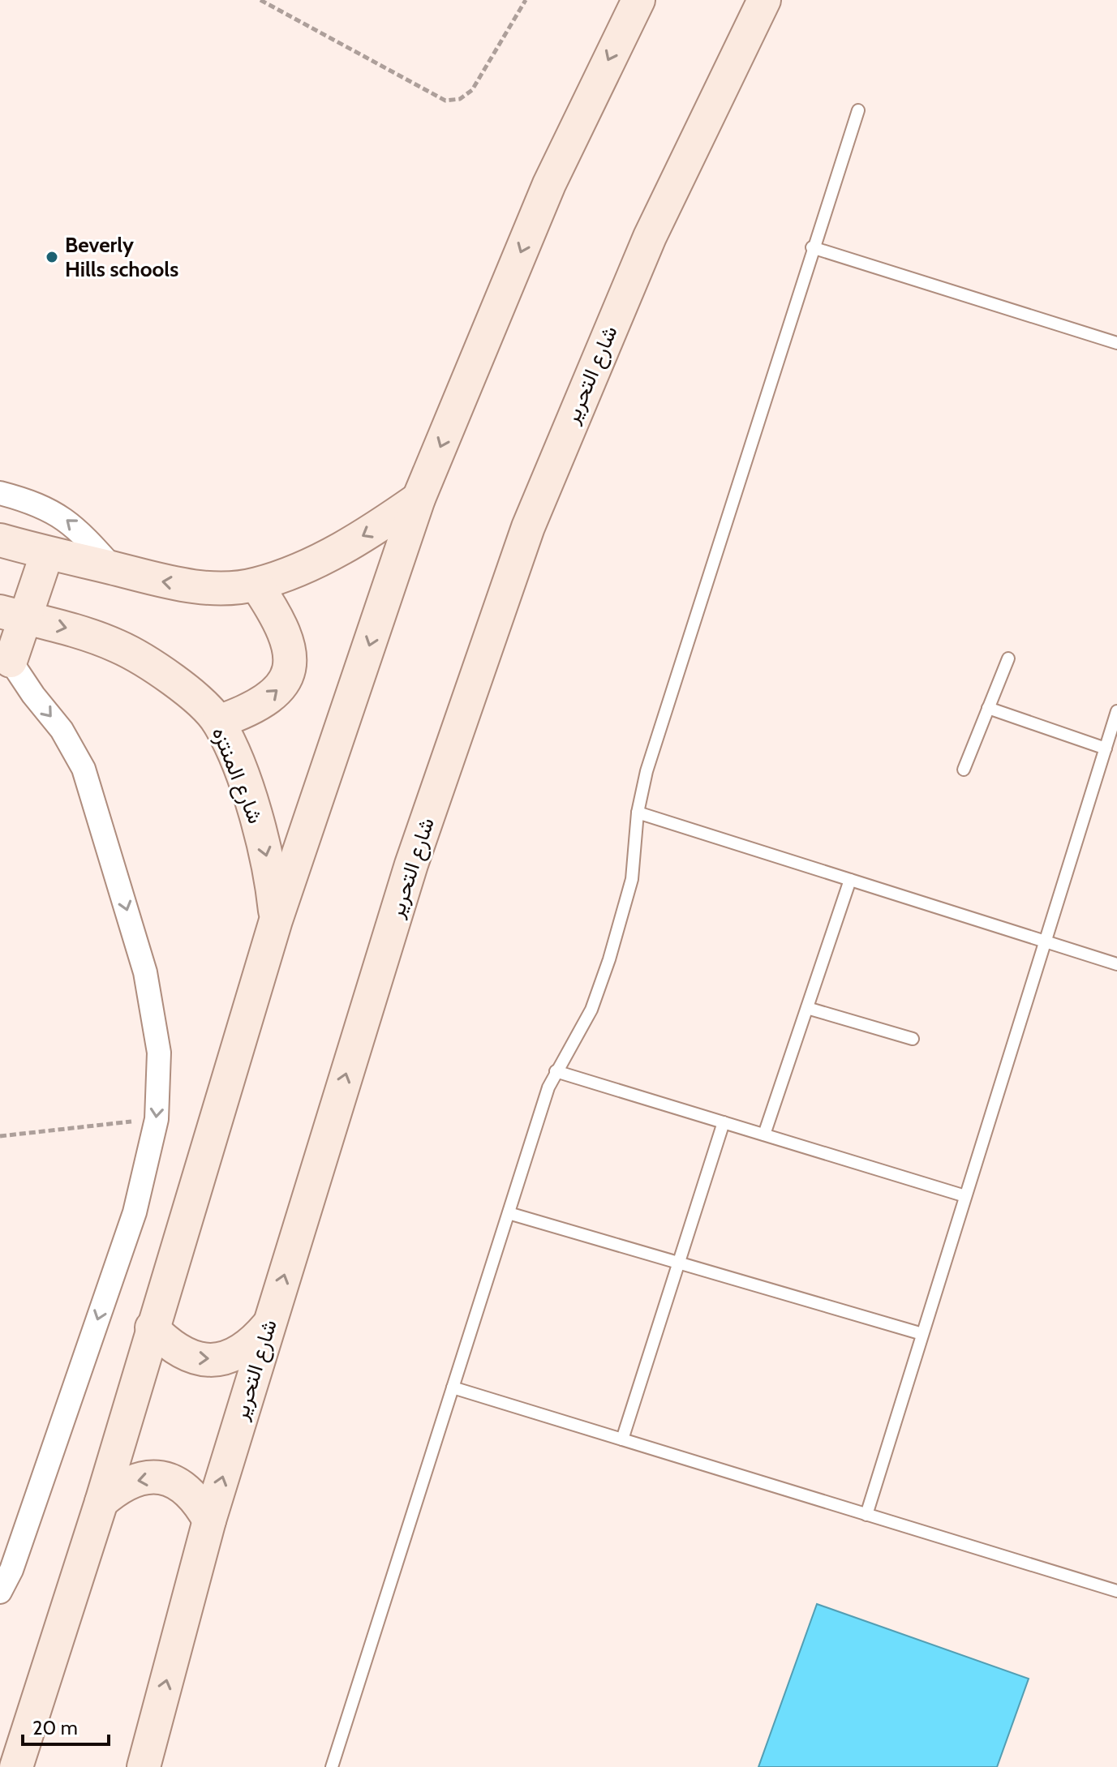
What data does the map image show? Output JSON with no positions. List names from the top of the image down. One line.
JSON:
{"streets":{"street":["شارع التحرير","شارع المنتزه"]},"places":["Beverly Hills schools"],"scale_bar":"20 m"}
